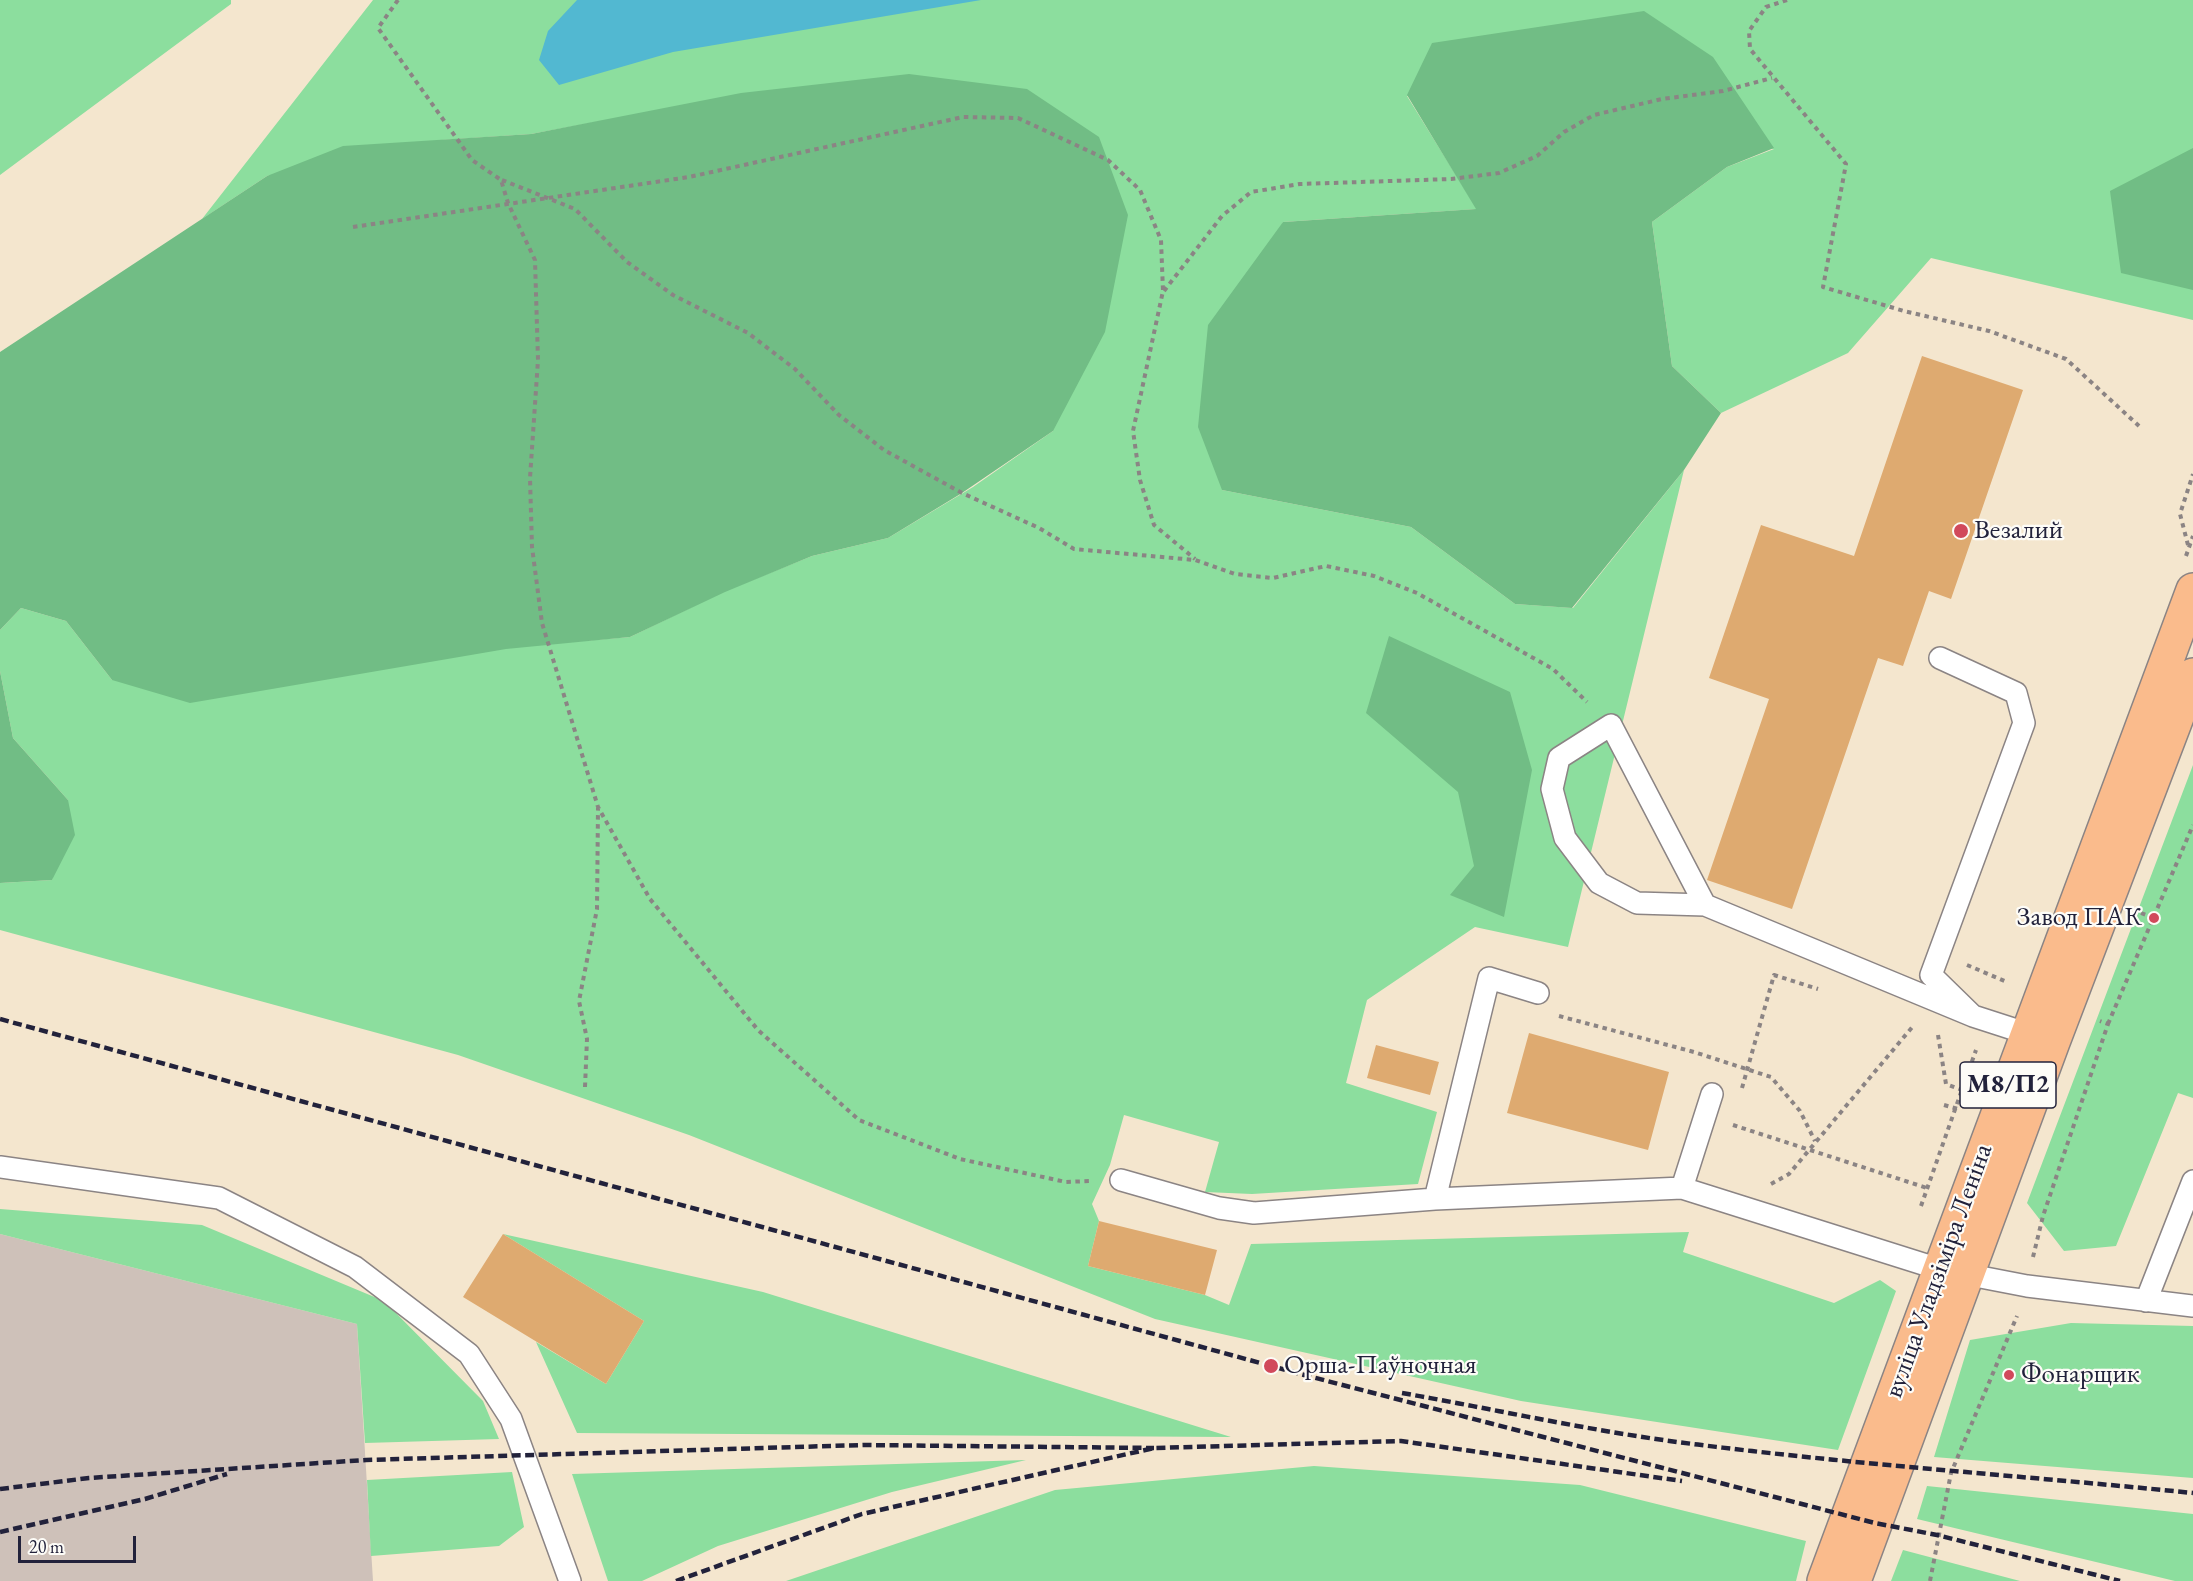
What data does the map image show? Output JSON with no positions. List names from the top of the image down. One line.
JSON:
{"streets":{"main road":["М8/П2","вуліца Уладзіміра Леніна"]},"places":["Везалий","Завод ПАК","Орша-Паўночная","Фонарщик"],"scale_bar":"20 m"}
